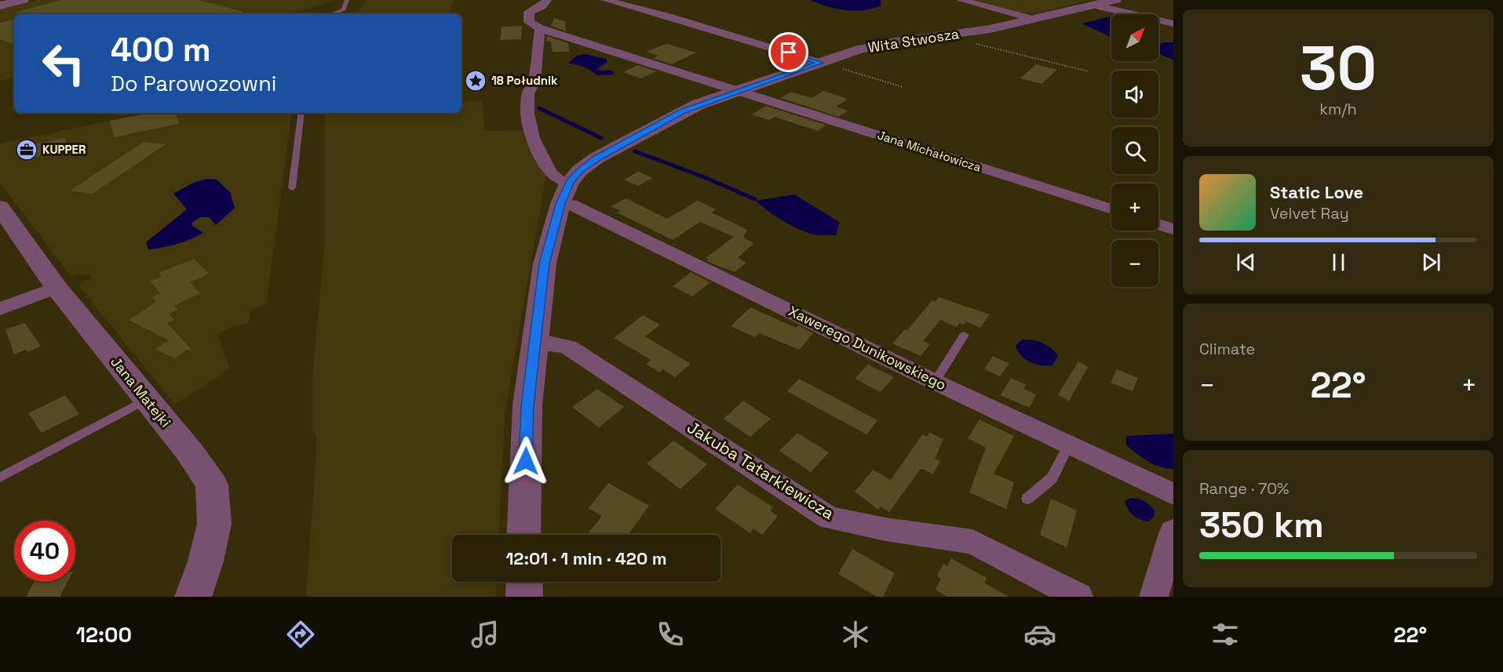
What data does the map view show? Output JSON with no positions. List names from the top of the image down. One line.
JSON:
{"streets":{"street":["Wita Stwosza","Jana Michałowicza","Xawerego Dunikowskiego","Jana Matejki","Jakuba Tatarkiewicza"]},"crossings":[["Wita Stwosza","Jana Michałowicza"],["Wita Stwosza","Xawerego Dunikowskiego"],["Wita Stwosza","Jakuba Tatarkiewicza"]],"places":{"place":["18 Południk"],"office":["KUPPER"]},"north":"top right","page":{"tile":[["30","km/h"],"Climate",["Range · 70%","350 km"]],"map_buttons":["+","−"],"turn":["400 m","Do Parowozowni"],"song":["Static Love","Velvet Ray"],"heat":["−","22°","+"],"limit":"40","trip":"12:01 · 1 min · 420 m","tabs":["12:00","22°"]}}
